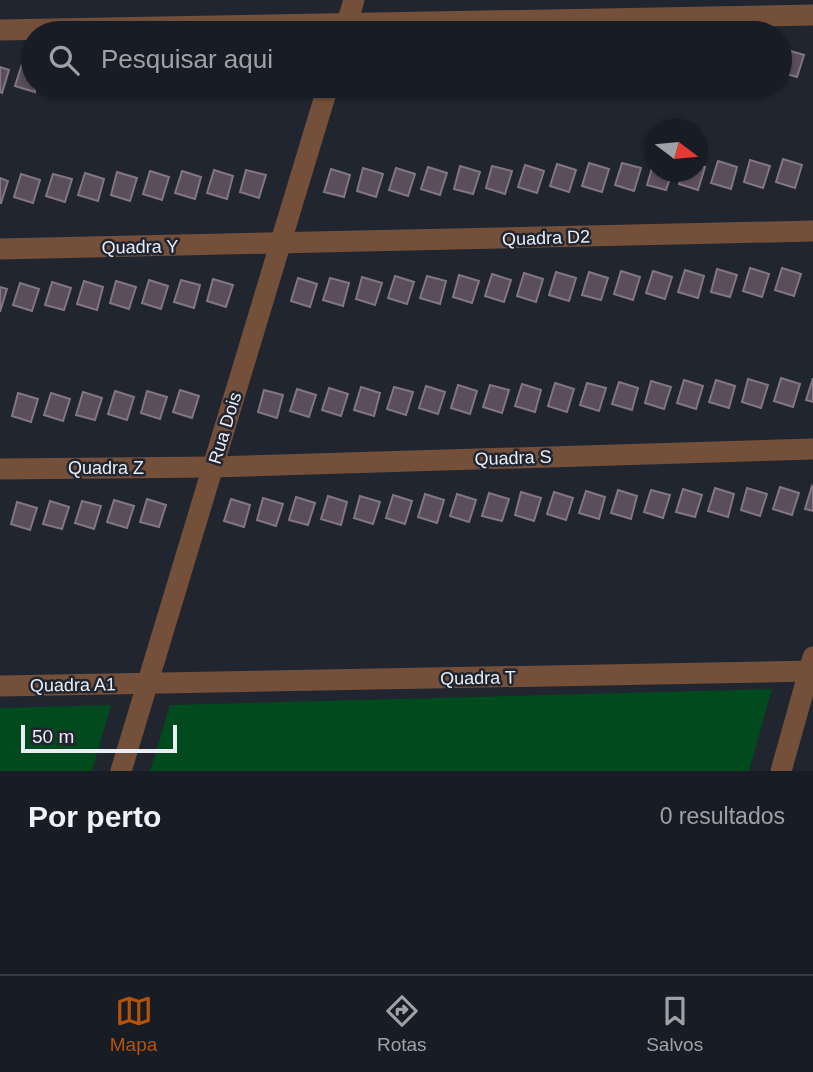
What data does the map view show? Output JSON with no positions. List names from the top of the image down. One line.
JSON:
{"streets":{"street":["Quadra D2","Quadra Y","Rua Dois","Quadra S","Quadra Z","Quadra T","Quadra A1"]},"crossings":[["Quadra D2","Quadra Y"],["Quadra D2","Rua Dois"],["Quadra Y","Rua Dois"],["Rua Dois","Quadra S"],["Rua Dois","Quadra Z"],["Rua Dois","Quadra T"],["Rua Dois","Quadra A1"],["Quadra S","Quadra Z"],["Quadra T","Quadra A1"]],"scale_bar":"50 m","north":"right","page":{"search":"Pesquisar aqui","scale":"50 m","heading":["Por perto","0 resultados"],"nav":["Mapa","Rotas","Salvos"]}}
